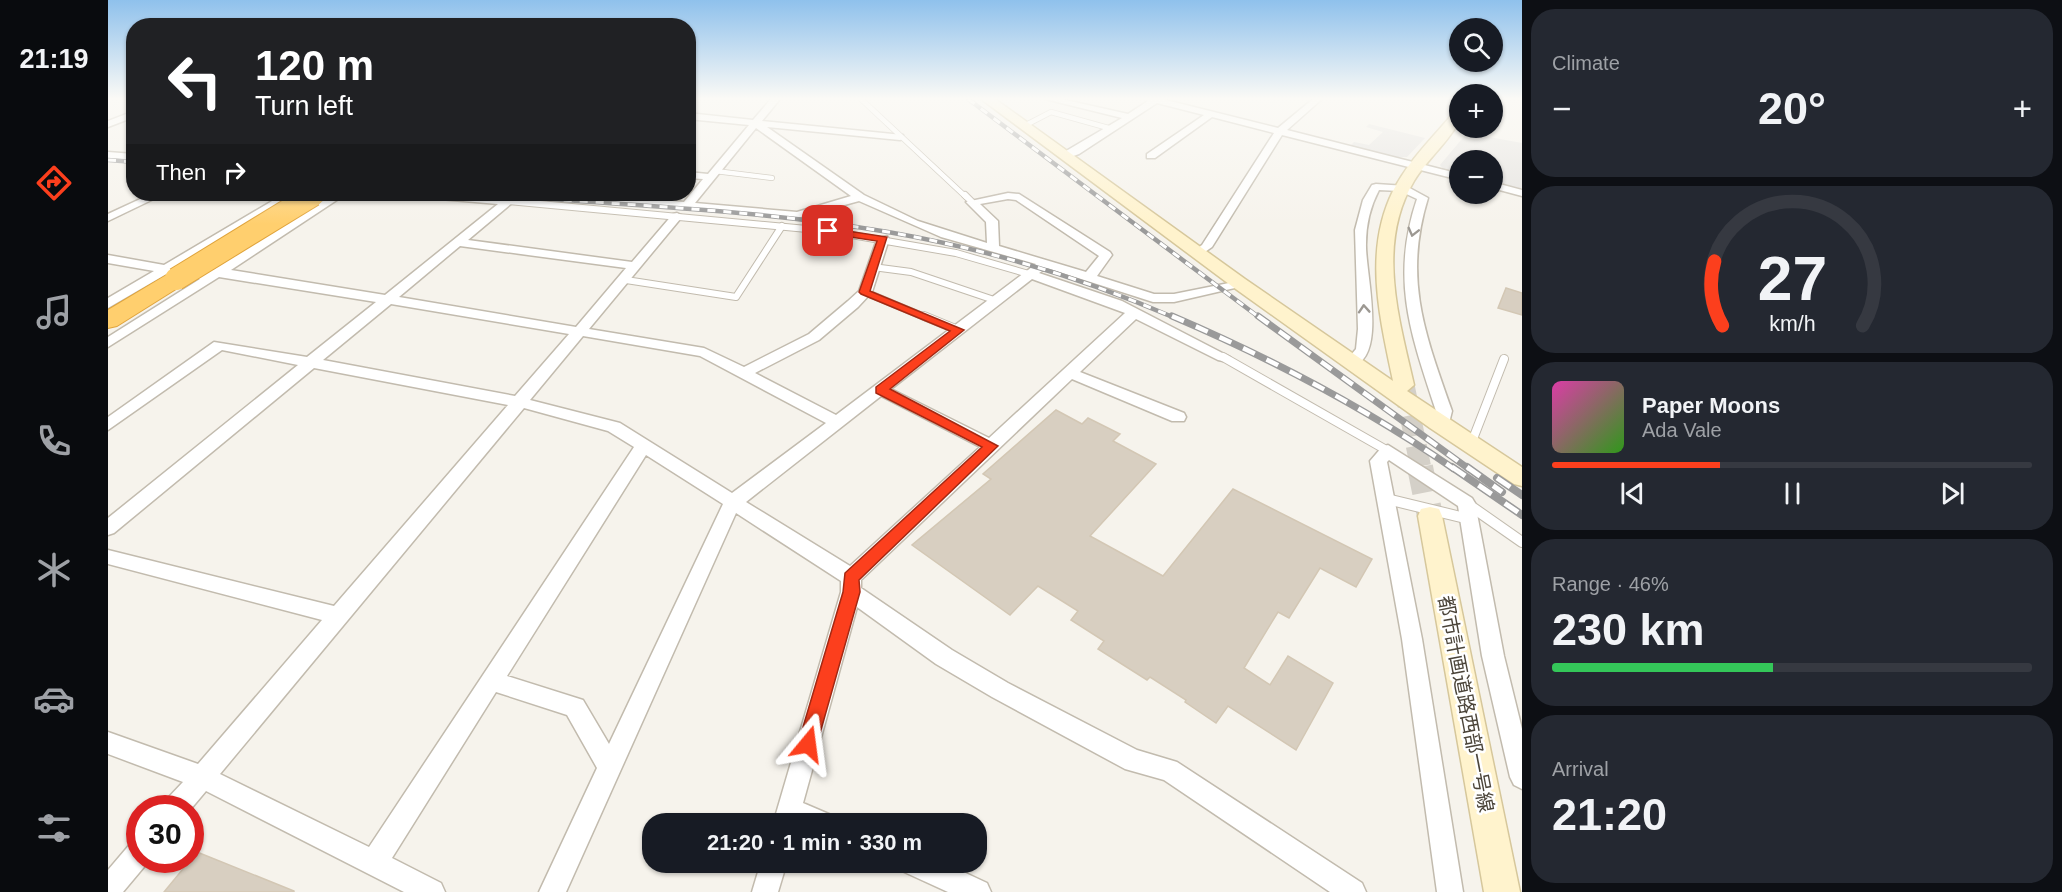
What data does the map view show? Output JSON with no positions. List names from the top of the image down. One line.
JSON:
{"streets":{"street":["都市計画道路西部一号線"]},"page":{"tabs":"21:19","tile":["Climate",["Range · 46%","230 km"],["Arrival","21:20"]],"map_buttons":["+","−"],"turn":["120 m","Turn left"],"heat":["−","20°","+"],"then":"Then","song":["Paper Moons","Ada Vale"],"limit":"30","trip":"21:20 · 1 min · 330 m","gauge":["27","km/h"]}}
